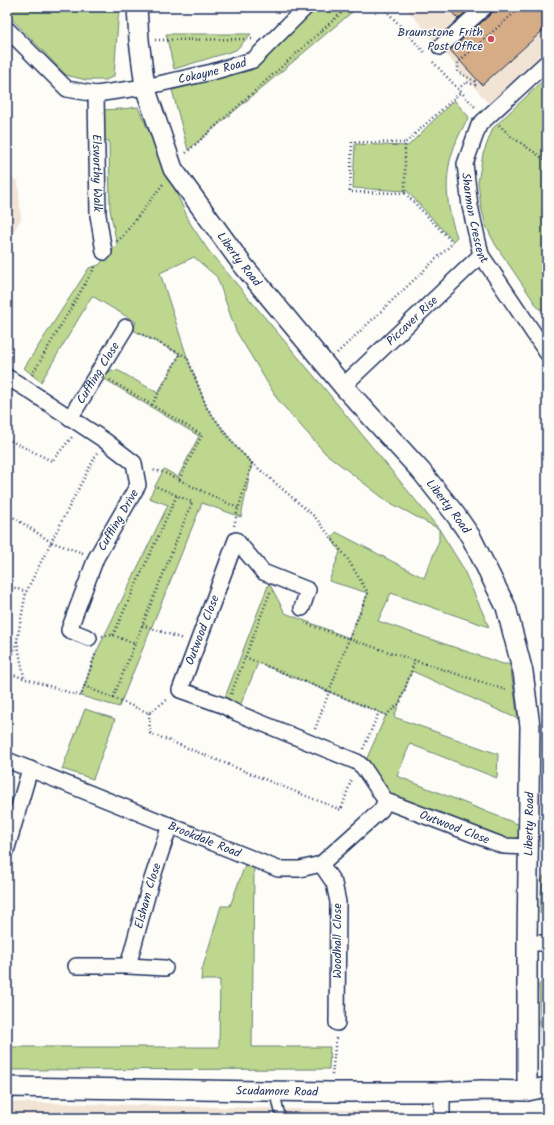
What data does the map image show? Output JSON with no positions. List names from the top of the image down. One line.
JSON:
{"streets":{"street":["Cokayne Road","Elsworthy Walk","Sharmon Crescent","Liberty Road","Piccaver Rise","Cuffling Close","Cuffling Drive","Outwood Close","Brookdale Road","Elsham Close","Woodhall Close","Scudamore Road"]},"crossings":[["Cokayne Road","Elsworthy Walk"],["Cokayne Road","Liberty Road"],["Sharmon Crescent","Piccaver Rise"],["Liberty Road","Piccaver Rise"],["Liberty Road","Outwood Close"],["Liberty Road","Scudamore Road"],["Outwood Close","Brookdale Road"],["Brookdale Road","Elsham Close"],["Brookdale Road","Woodhall Close"]],"places":["Braunstone Frith Post Office"]}
